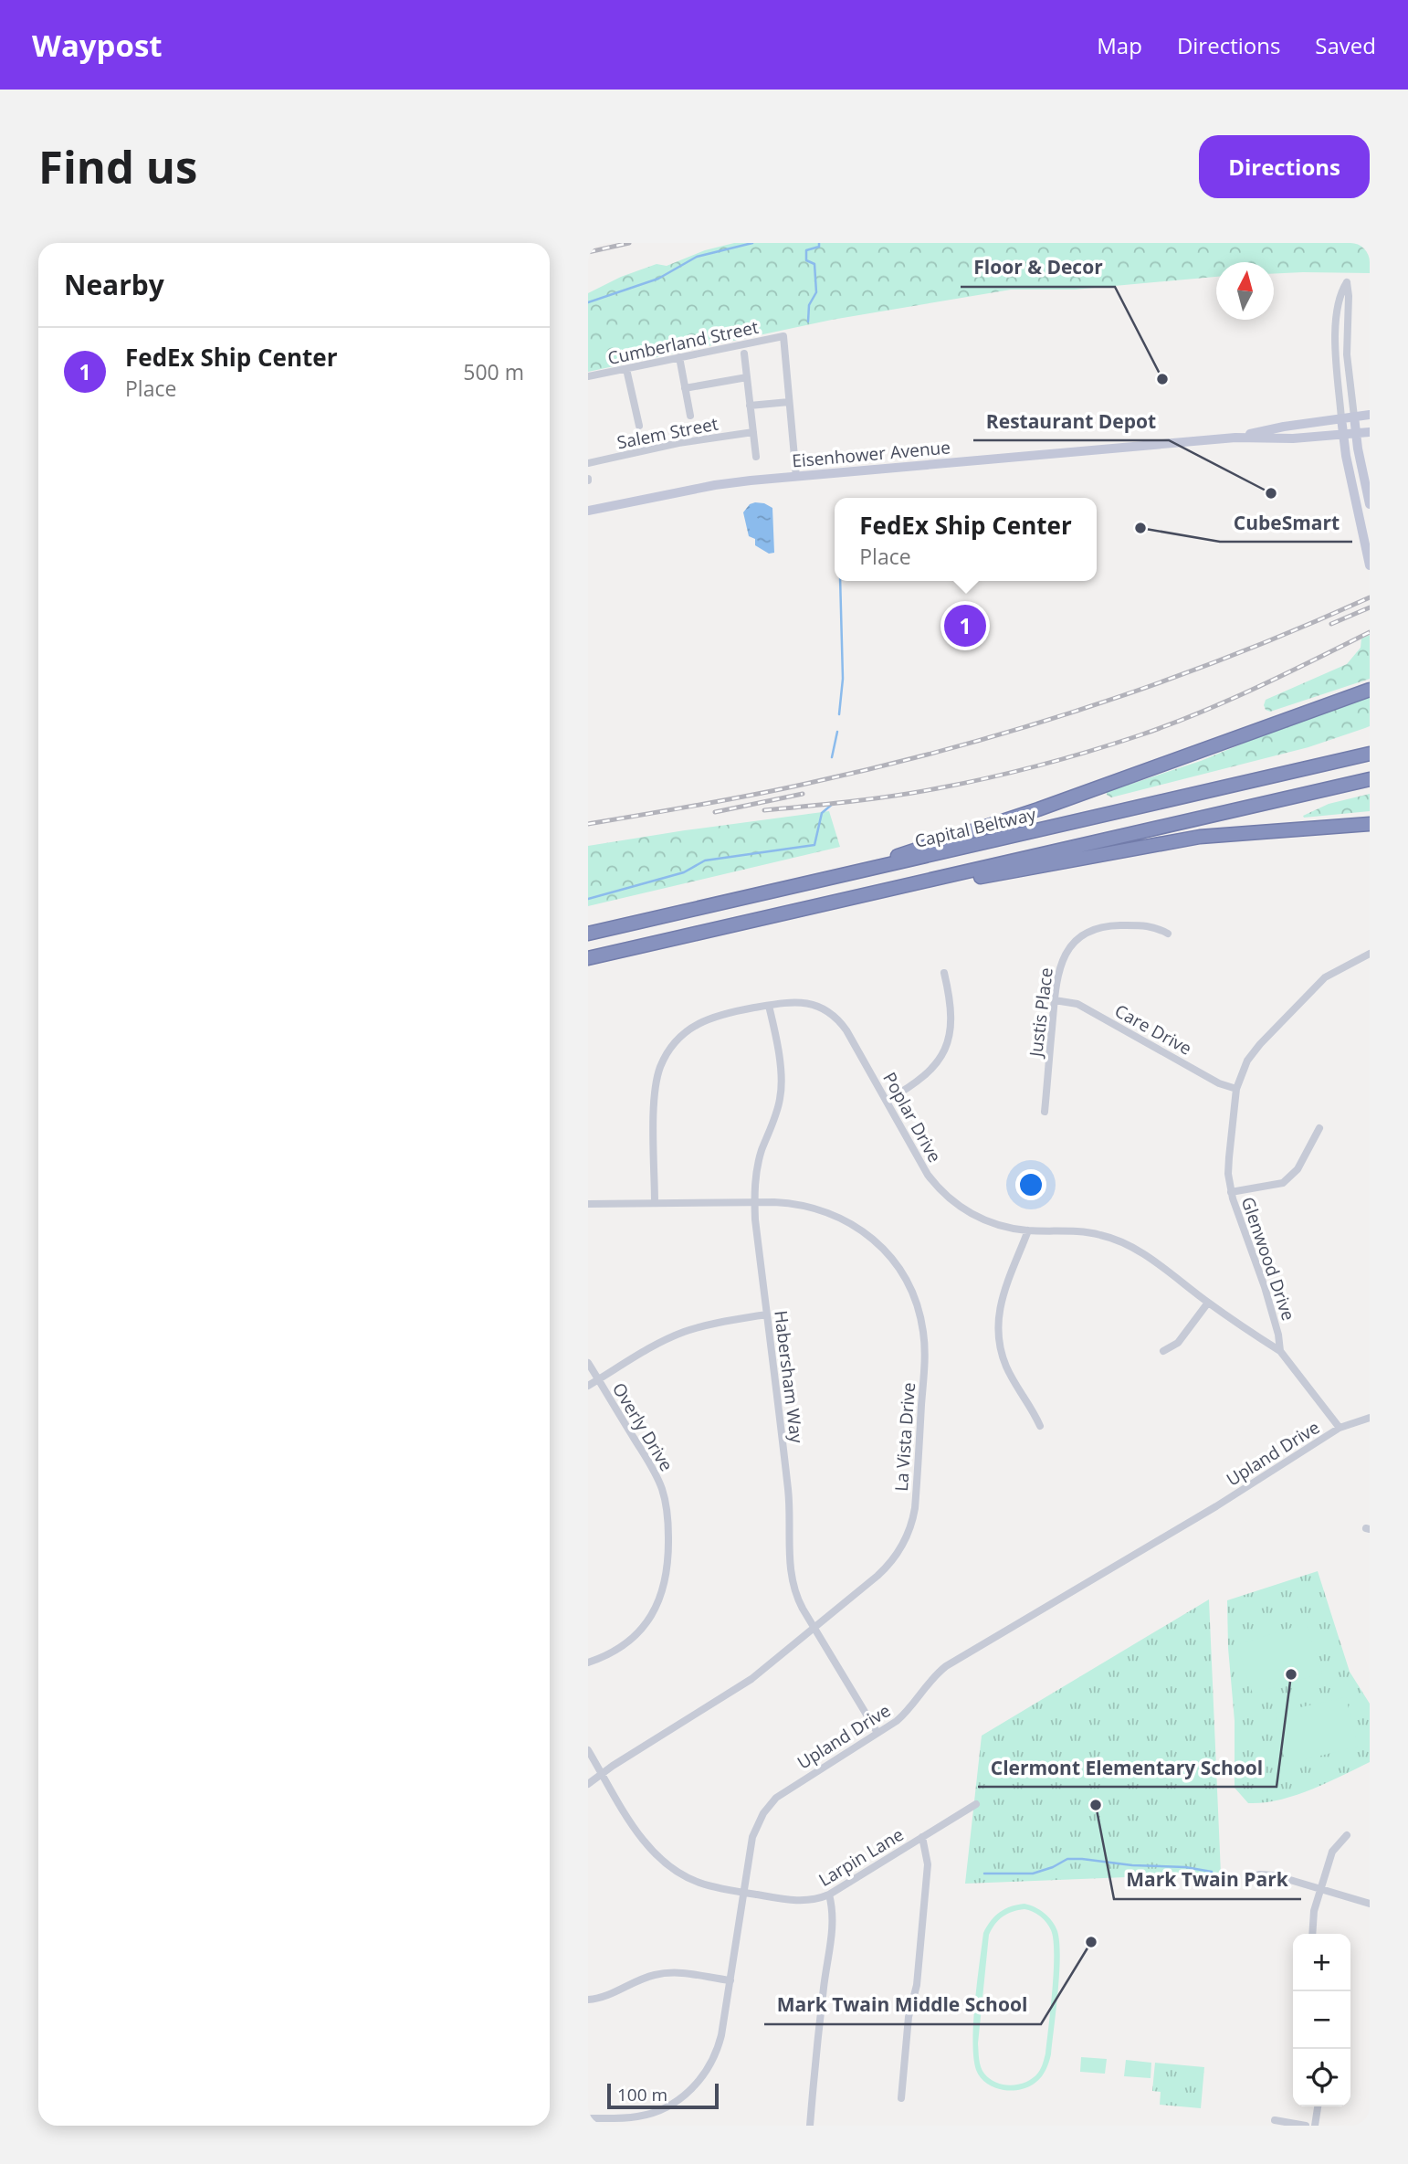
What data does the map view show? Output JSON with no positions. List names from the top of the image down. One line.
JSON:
{"streets":{"highway":["Capital Beltway"],"main road":["Eisenhower Avenue"],"street":["Cumberland Street","Salem Street","Justis Place","Care Drive","Poplar Drive","Glenwood Drive","Habersham Way","Overly Drive","La Vista Drive","Upland Drive","Larpin Lane"]},"crossings":[["Justis Place","Care Drive"],["Care Drive","Glenwood Drive"],["Poplar Drive","Glenwood Drive"],["Poplar Drive","Habersham Way"],["Poplar Drive","La Vista Drive"],["Glenwood Drive","Upland Drive"],["Habersham Way","La Vista Drive"],["Habersham Way","Upland Drive"],["La Vista Drive","Larpin Lane"],["Upland Drive","Larpin Lane"]],"places":["Floor & Decor","Restaurant Depot","CubeSmart","Clermont Elementary School","Mark Twain Park","Mark Twain Middle School"],"scale_bar":"100 m","north":"top","page":{"header":"Waypost","nav":["Map","Directions","Saved"],"buttons":"Directions","title":"Find us","heading":"Nearby","list":[{"mark":"1","name":"FedEx Ship Center","note":"Place","value":"500 m"}],"popup":["FedEx Ship Center","Place"],"pins":"1","map_buttons":["+","−"],"scale":"100 m"}}
